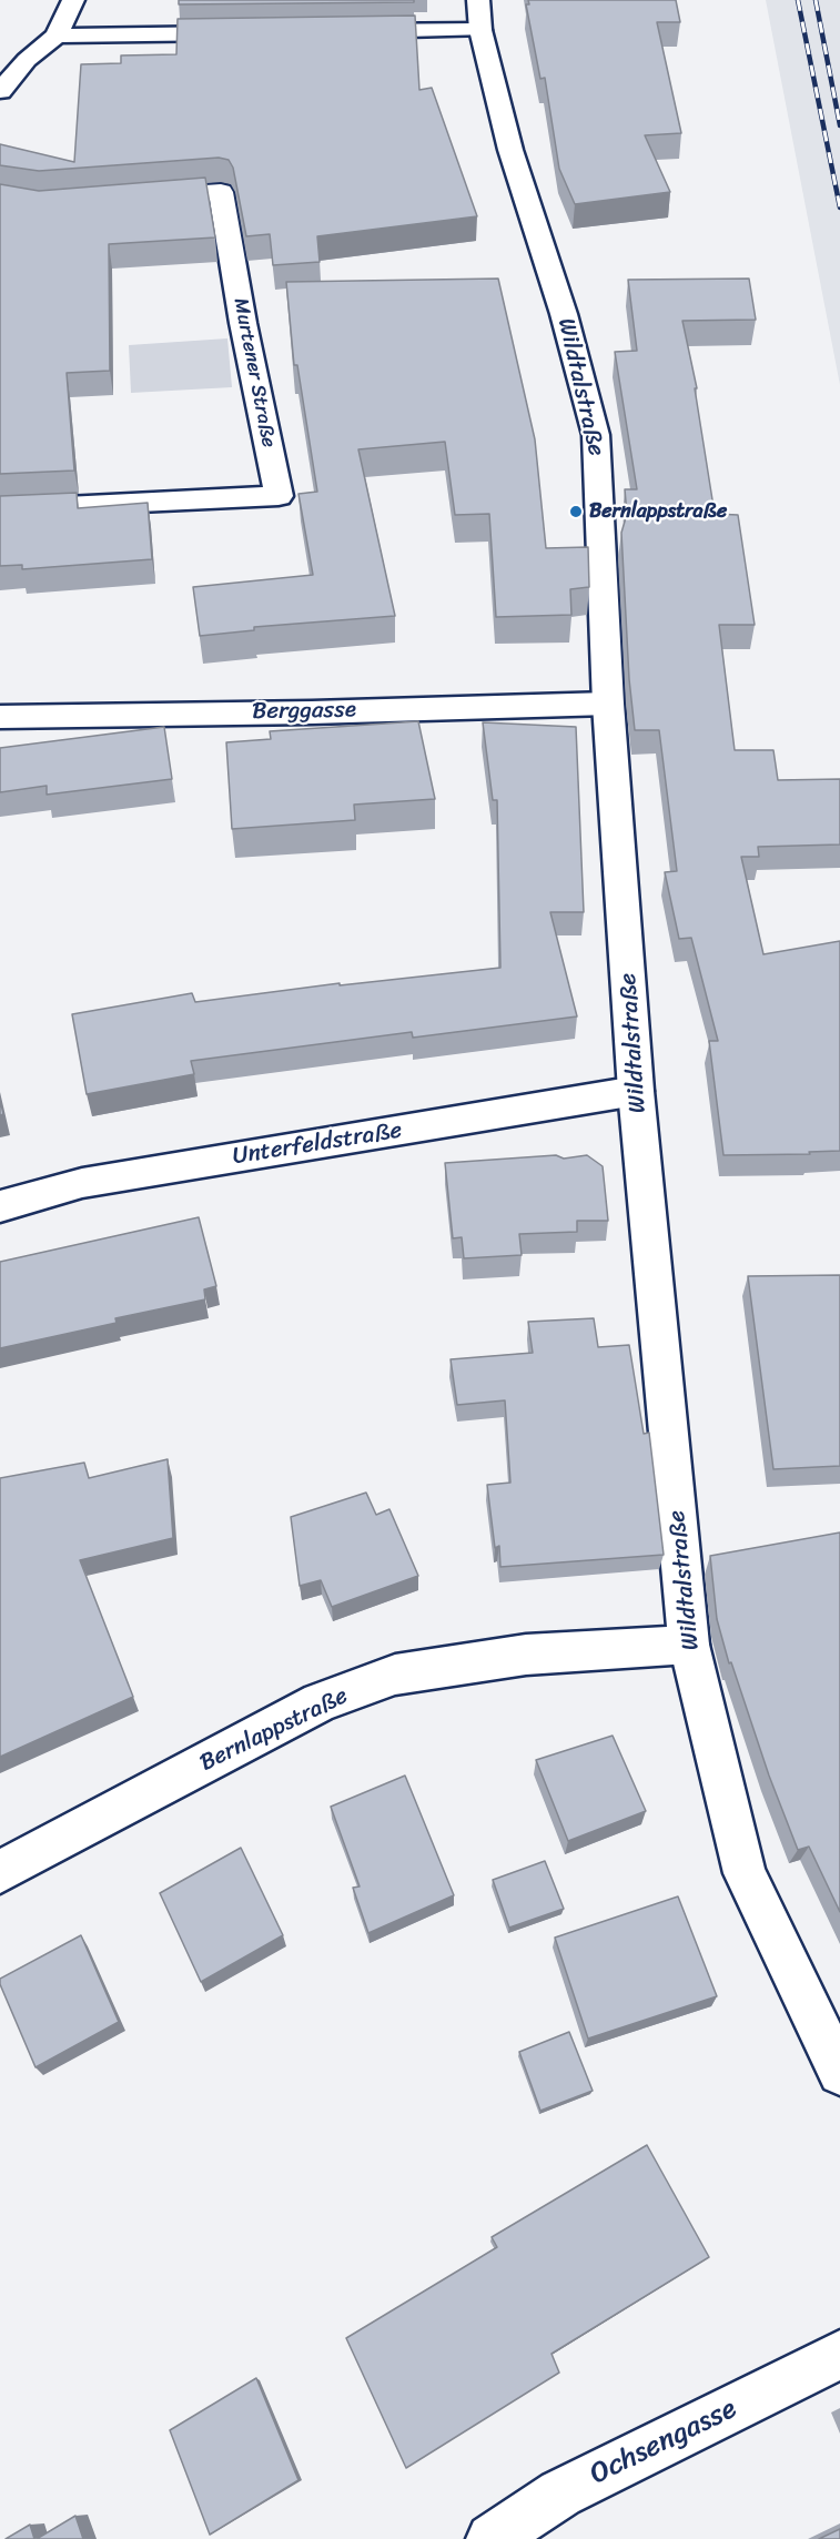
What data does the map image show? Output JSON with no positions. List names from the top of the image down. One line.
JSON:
{"streets":{"street":["Murtener Straße","Wildtalstraße","Berggasse","Unterfeldstraße","Bernlappstraße","Ochsengasse"]},"crossings":[["Wildtalstraße","Berggasse"],["Wildtalstraße","Unterfeldstraße"],["Wildtalstraße","Bernlappstraße"]],"places":["Bernlappstraße"]}
